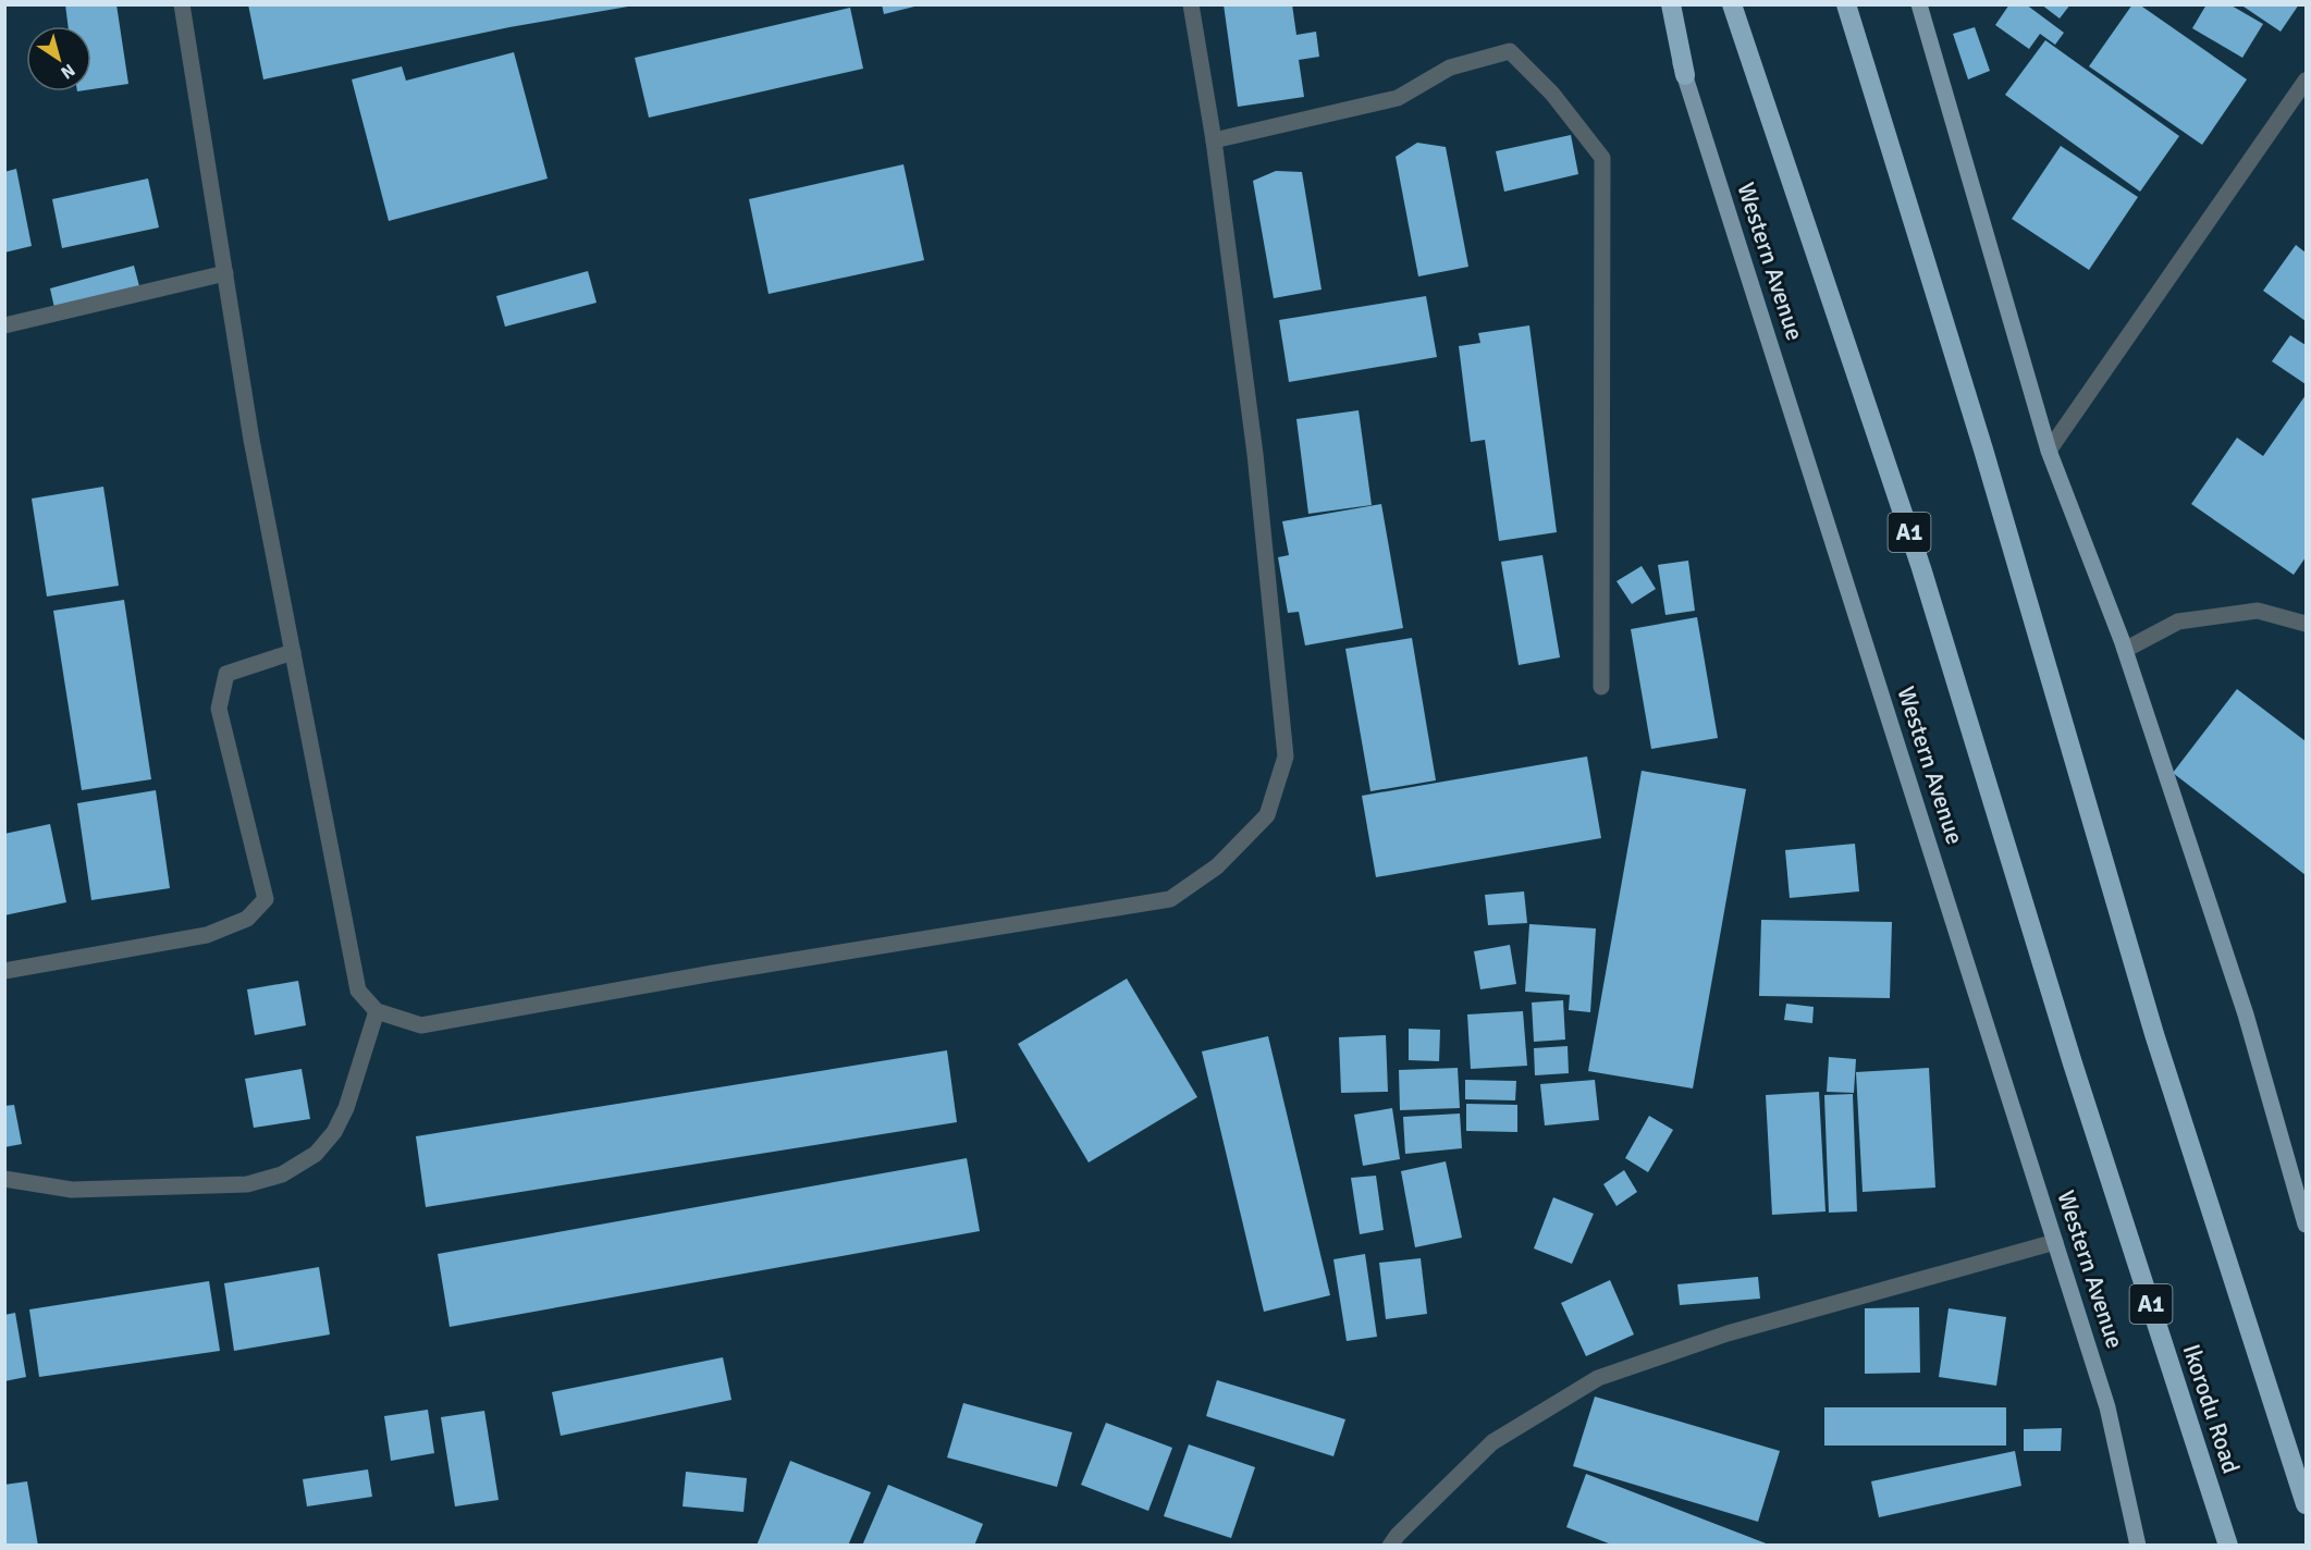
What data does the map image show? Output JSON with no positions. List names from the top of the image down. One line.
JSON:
{"streets":{"highway":["Western Avenue","A1","Ikorodu Road"]},"crossings":[["Western Avenue","Ikorodu Road"]],"north":"bottom right"}
